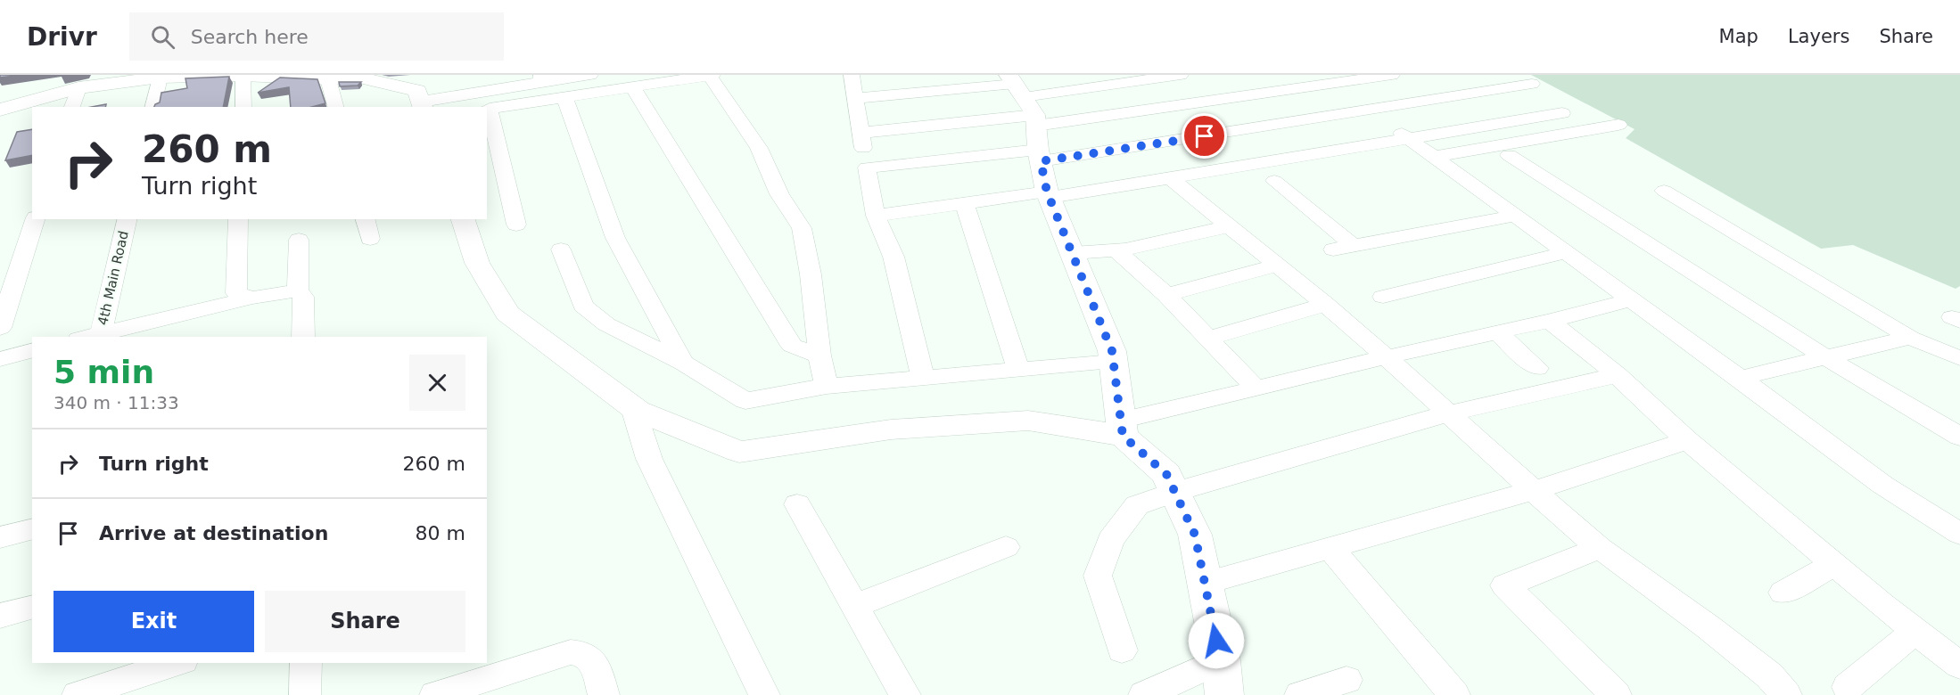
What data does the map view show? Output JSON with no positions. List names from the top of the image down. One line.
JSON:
{"streets":{"street":["4th Main Road"]},"page":{"header":"Drivr","search":"Search here","nav":["Map","Layers","Share"],"turn":["260 m","Turn right"],"heading":["5 min","340 m · 11:33"],"list":[{"name":"Turn right","value":"260 m"},{"name":"Arrive at destination","value":"80 m"}],"buttons":["Exit","Share"]}}
